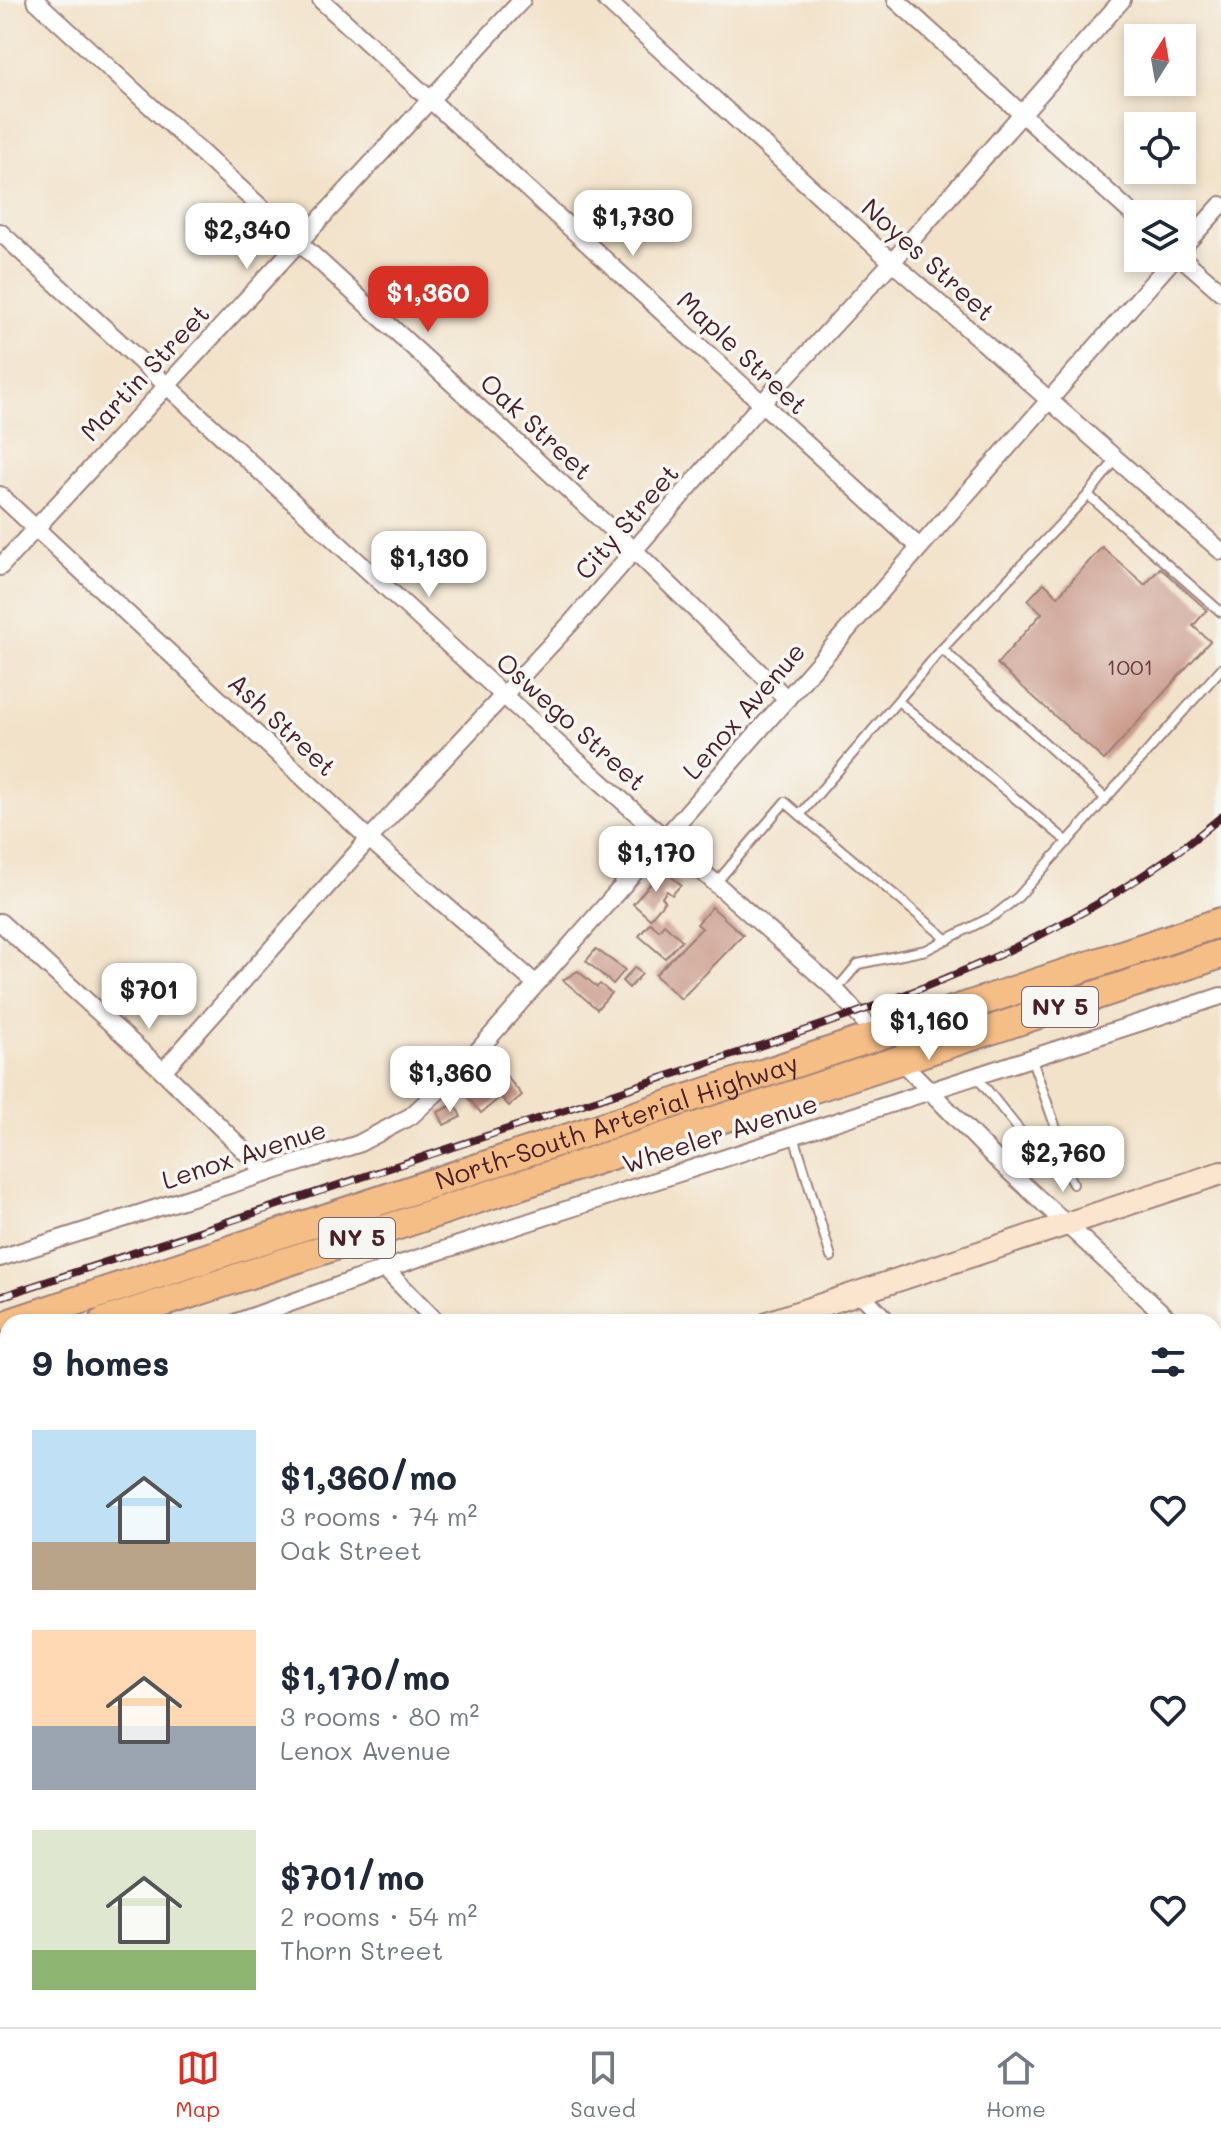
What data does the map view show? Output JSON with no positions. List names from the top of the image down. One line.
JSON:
{"streets":{"highway":["NY 5","North-South Arterial Highway"],"street":["Noyes Street","Maple Street","Martin Street","Oak Street","City Street","Lenox Avenue","Oswego Street","Ash Street","Wheeler Avenue"]},"crossings":[["Noyes Street","City Street"],["Noyes Street","Lenox Avenue"],["Maple Street","Martin Street"],["Maple Street","City Street"],["Maple Street","Lenox Avenue"],["Martin Street","Oak Street"],["Martin Street","Oswego Street"],["Martin Street","Ash Street"],["Oak Street","City Street"],["Oak Street","Lenox Avenue"],["City Street","Oswego Street"],["City Street","Ash Street"],["Lenox Avenue","Oswego Street"],["Lenox Avenue","Ash Street"],["Oswego Street","North-South Arterial Highway"],["Oswego Street","Wheeler Avenue"]],"house_numbers":["1001"],"north":"top","page":{"price":["$1,730","$2,340","$1,360","$1,130","$1,170","$701","$1,160","$1,360","$2,760"],"heading":"9 homes","list":[{"name":"$1,360/mo","note":"3 rooms · 74 m² · Oak Street"},{"name":"$1,170/mo","note":"3 rooms · 80 m² · Lenox Avenue"},{"name":"$701/mo","note":"2 rooms · 54 m² · Thorn Street"}],"tabs":["Map","Saved","Home"]}}
